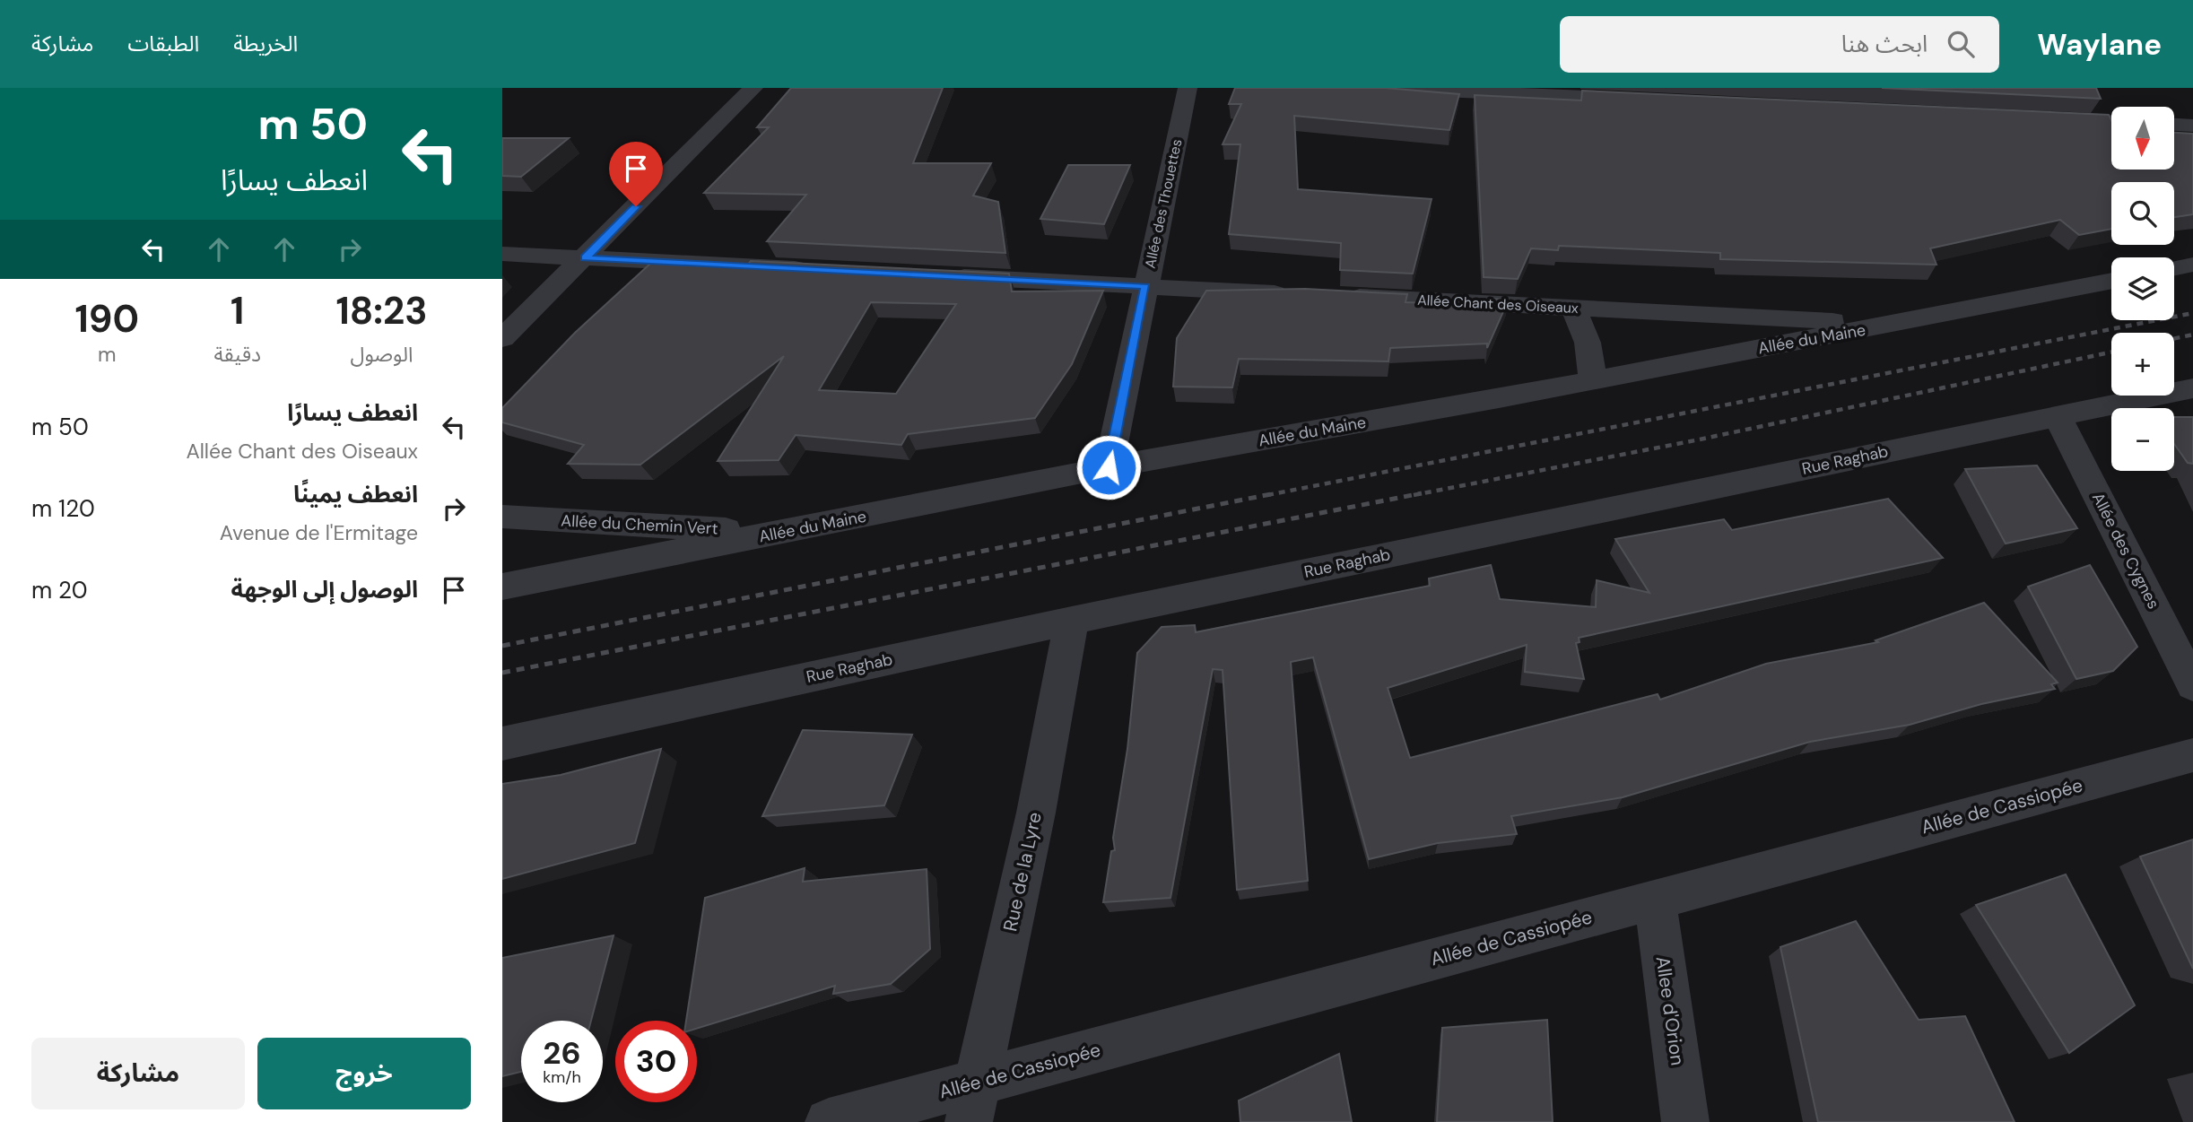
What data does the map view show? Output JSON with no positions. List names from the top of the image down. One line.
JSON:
{"streets":{"street":["Allée des Thouettes","Allée Chant des Oiseaux","Allée du Maine","Rue Raghab","Allée du Chemin Vert","Allée des Cygnes","Allée de Cassiopée","Rue de la Lyre","Allee d'Orion"]},"crossings":[["Allée des Thouettes","Allée du Maine"],["Allée Chant des Oiseaux","Allée du Maine"],["Allée du Maine","Allée du Chemin Vert"],["Rue Raghab","Allée des Cygnes"],["Rue Raghab","Rue de la Lyre"],["Allée de Cassiopée","Rue de la Lyre"],["Allée de Cassiopée","Allee d'Orion"]],"north":"bottom","page":{"header":"Waylane","search":"ابحث هنا","nav":["الخريطة","الطبقات","مشاركة"],"turn":["50 m","انعطف يسارًا"],"map_buttons":["+","−"],"eta":["18:23","الوصول","1","دقيقة","190","m"],"list":[{"name":"انعطف يسارًا","note":"Allée Chant des Oiseaux","value":"50 m"},{"name":"انعطف يمينًا","note":"Avenue de l'Ermitage","value":"120 m"},{"name":"الوصول إلى الوجهة","value":"20 m"}],"speed":"26 km/h","limit":"30","buttons":["خروج","مشاركة"]}}
